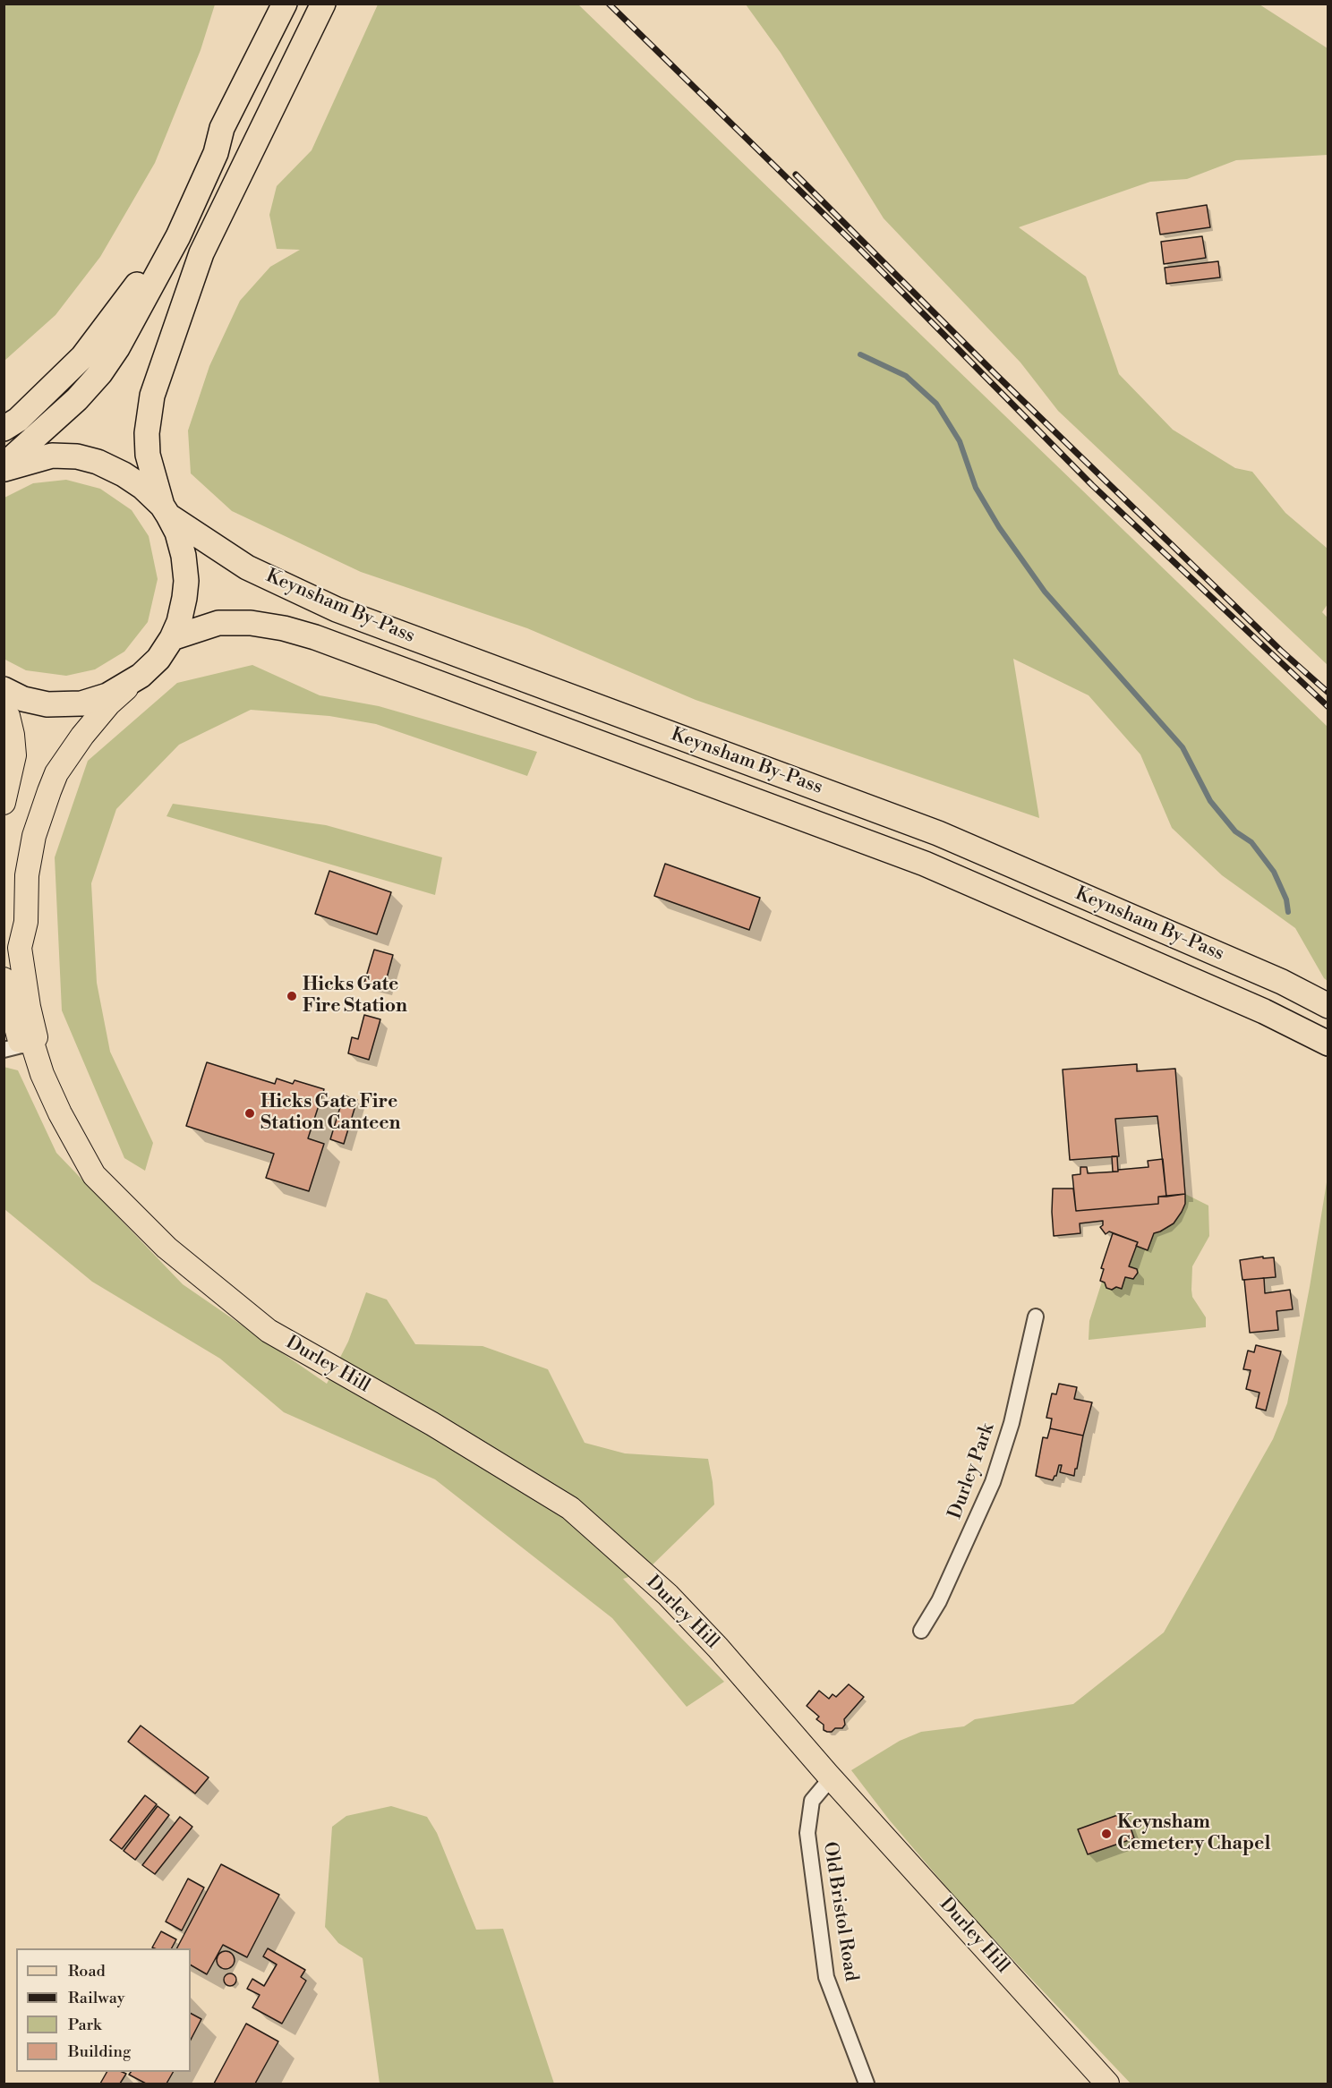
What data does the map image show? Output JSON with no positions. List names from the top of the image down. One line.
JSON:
{"streets":{"highway":["Keynsham By-Pass"],"main road":["Durley Hill"],"street":["Durley Park","Old Bristol Road"]},"crossings":[["Durley Hill","Old Bristol Road"]],"places":["Hicks Gate Fire Station","Hicks Gate Fire Station Canteen","Keynsham Cemetery Chapel"],"legend":["Road","Railway","Park","Building"]}
